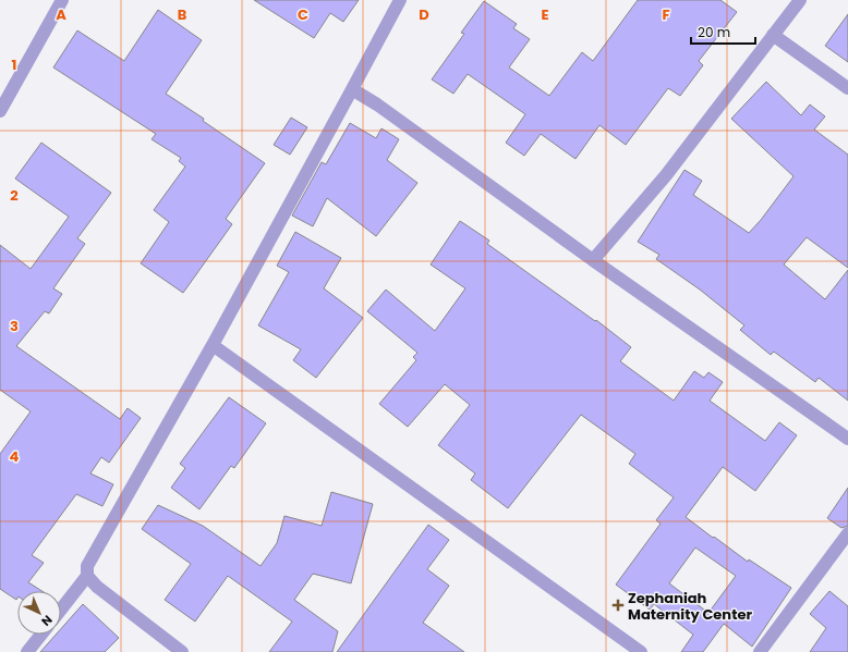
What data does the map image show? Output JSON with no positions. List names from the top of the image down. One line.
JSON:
{"places":{"health":["Zephaniah Maternity Center"]},"scale_bar":"20 m","north":"bottom right","grid":{"columns":["A","B","C","D","E","F"],"rows":["1","2","3","4"]}}
